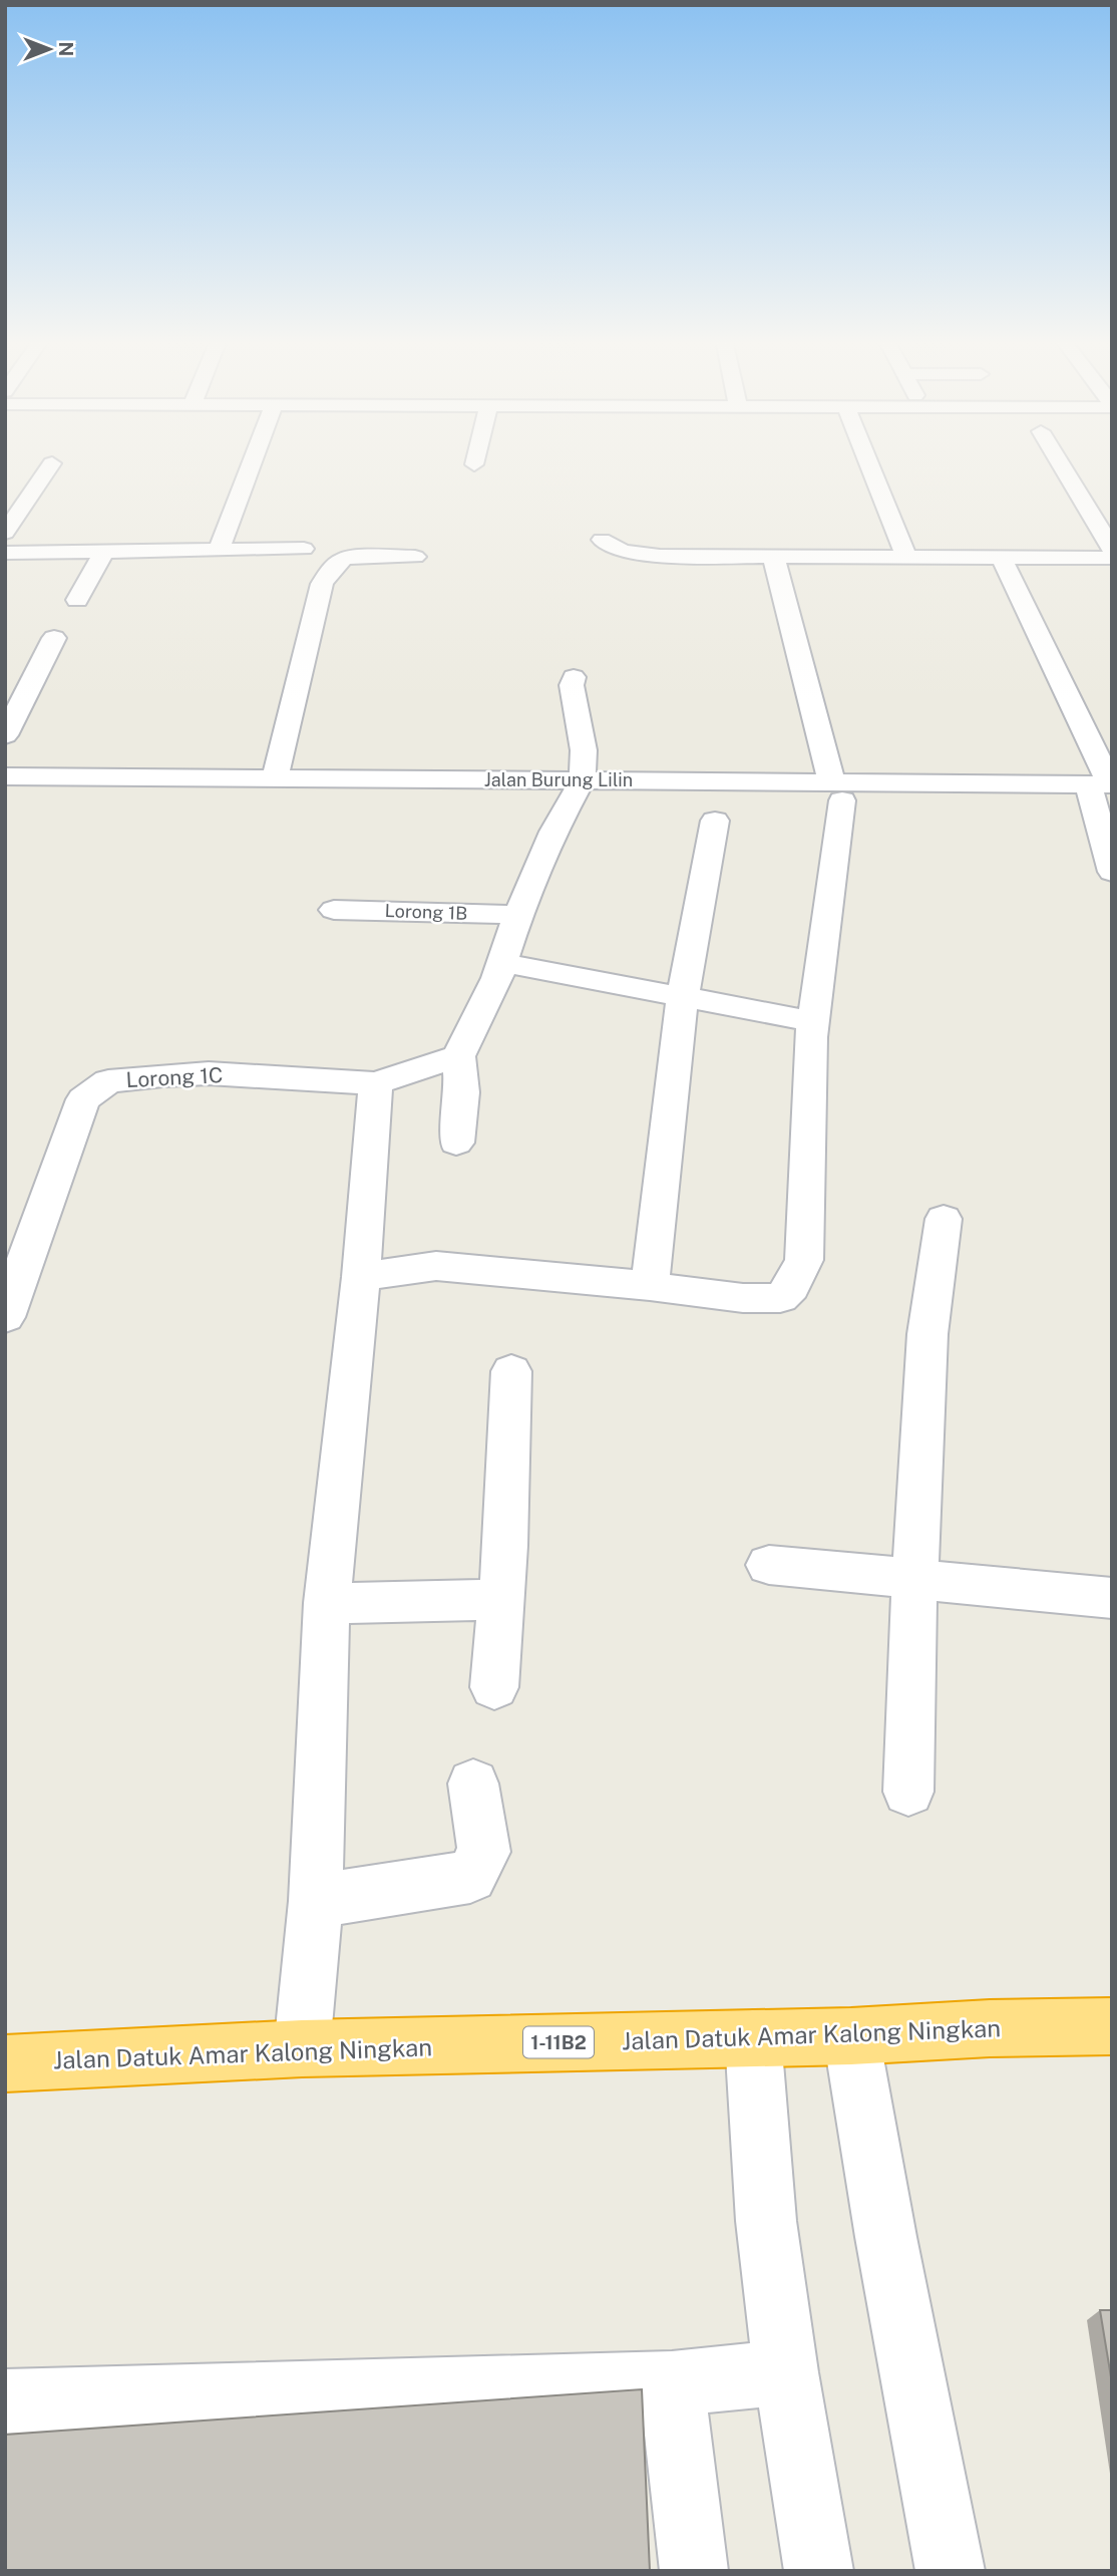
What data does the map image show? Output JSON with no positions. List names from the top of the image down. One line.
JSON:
{"streets":{"highway":["Jalan Datuk Amar Kalong Ningkan","1-11B2"],"street":["Jalan Burung Lilin","Lorong 1B","Lorong 1C"]},"north":"right"}
